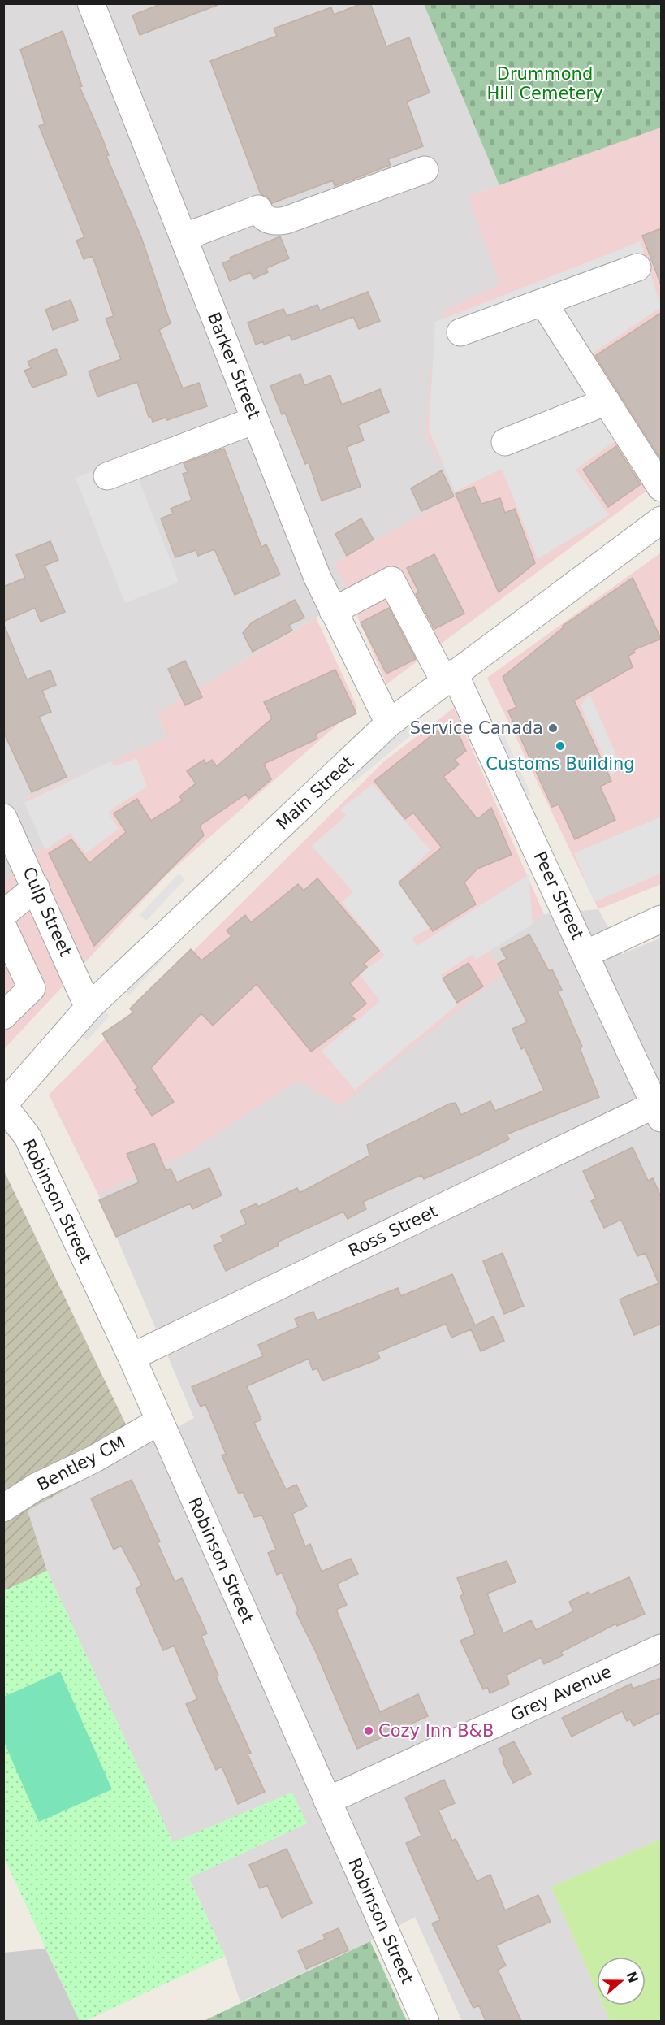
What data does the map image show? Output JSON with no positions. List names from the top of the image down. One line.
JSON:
{"streets":{"street":["Barker Street","Main Street","Peer Street","Culp Street","Robinson Street","Ross Street","Bentley CM","Grey Avenue"]},"crossings":[["Barker Street","Main Street"],["Barker Street","Peer Street"],["Main Street","Peer Street"],["Main Street","Culp Street"],["Main Street","Robinson Street"],["Peer Street","Ross Street"],["Robinson Street","Ross Street"],["Robinson Street","Bentley CM"],["Robinson Street","Grey Avenue"]],"parks":["Drummond Hill Cemetery"],"places":["Service Canada","Customs Building","Cozy Inn B&B"],"north":"right"}
